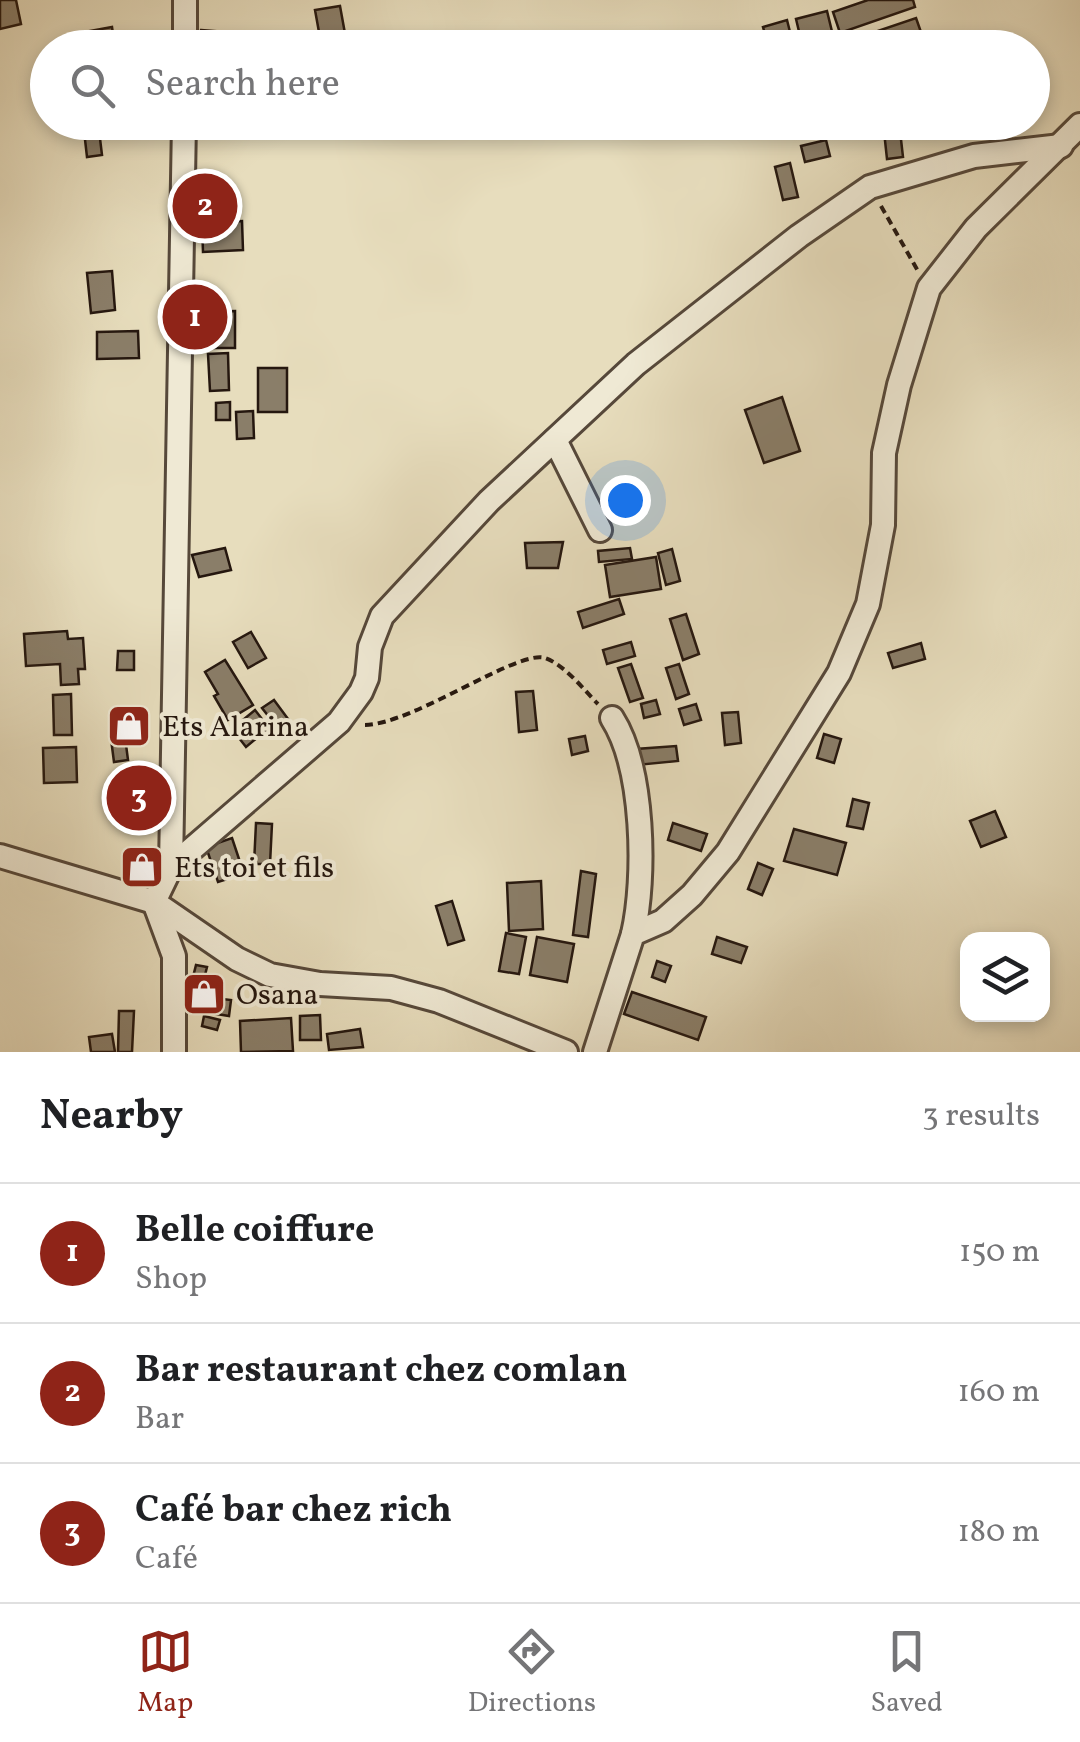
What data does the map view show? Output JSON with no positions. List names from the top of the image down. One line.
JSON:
{"places":{"shop":["Ets Alarina","Ets toi et fils","Osana"]},"page":{"search":"Search here","pins":["2","1","3"],"heading":["Nearby","3 results"],"list":[{"mark":"1","name":"Belle coiffure","note":"Shop","value":"150 m"},{"mark":"2","name":"Bar restaurant chez comlan","note":"Bar","value":"160 m"},{"mark":"3","name":"Café bar chez rich","note":"Café","value":"180 m"}],"nav":["Map","Directions","Saved"]}}
